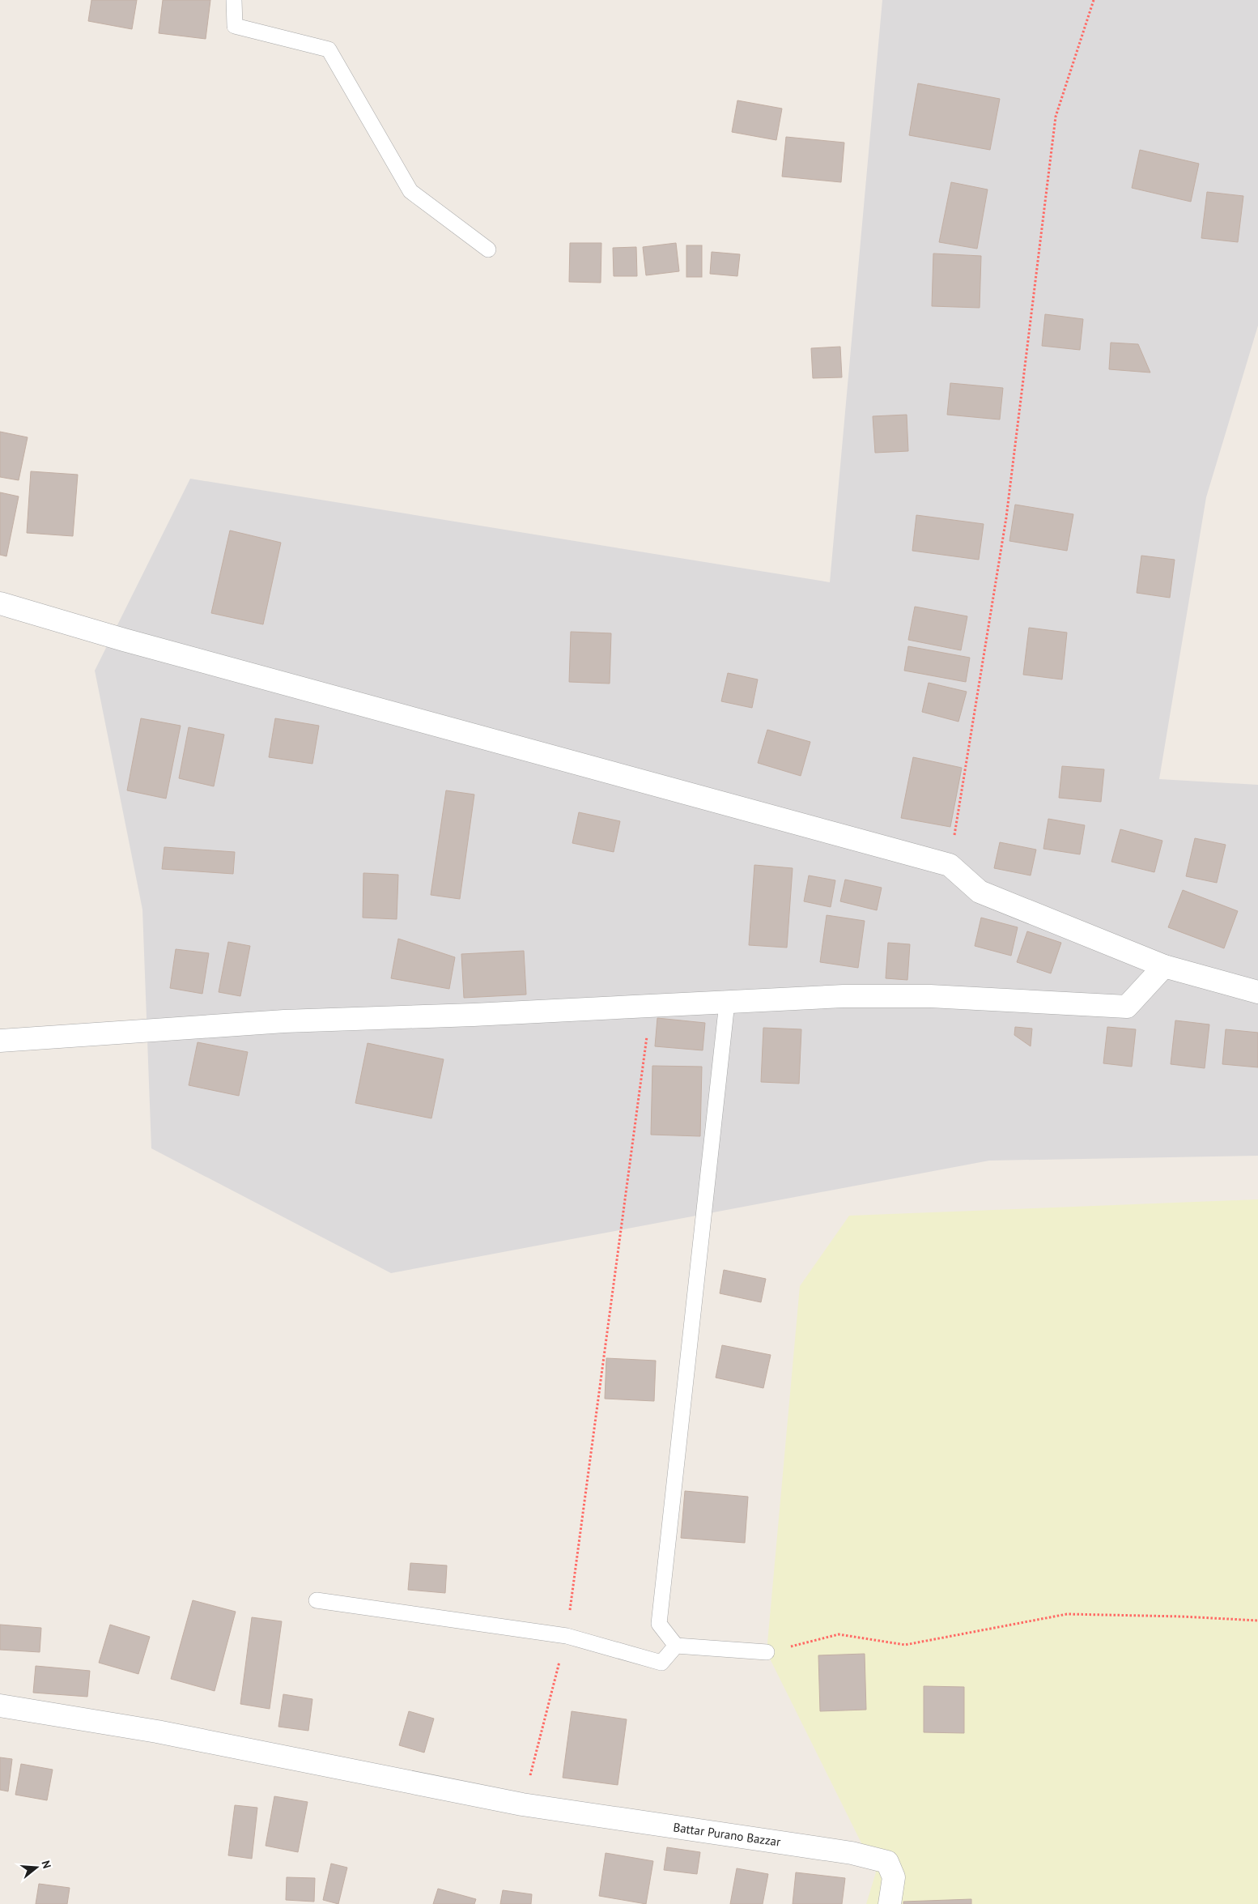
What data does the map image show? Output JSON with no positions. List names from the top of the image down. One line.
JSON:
{"streets":{"street":["Battar Purano Bazzar"]},"north":"right"}
